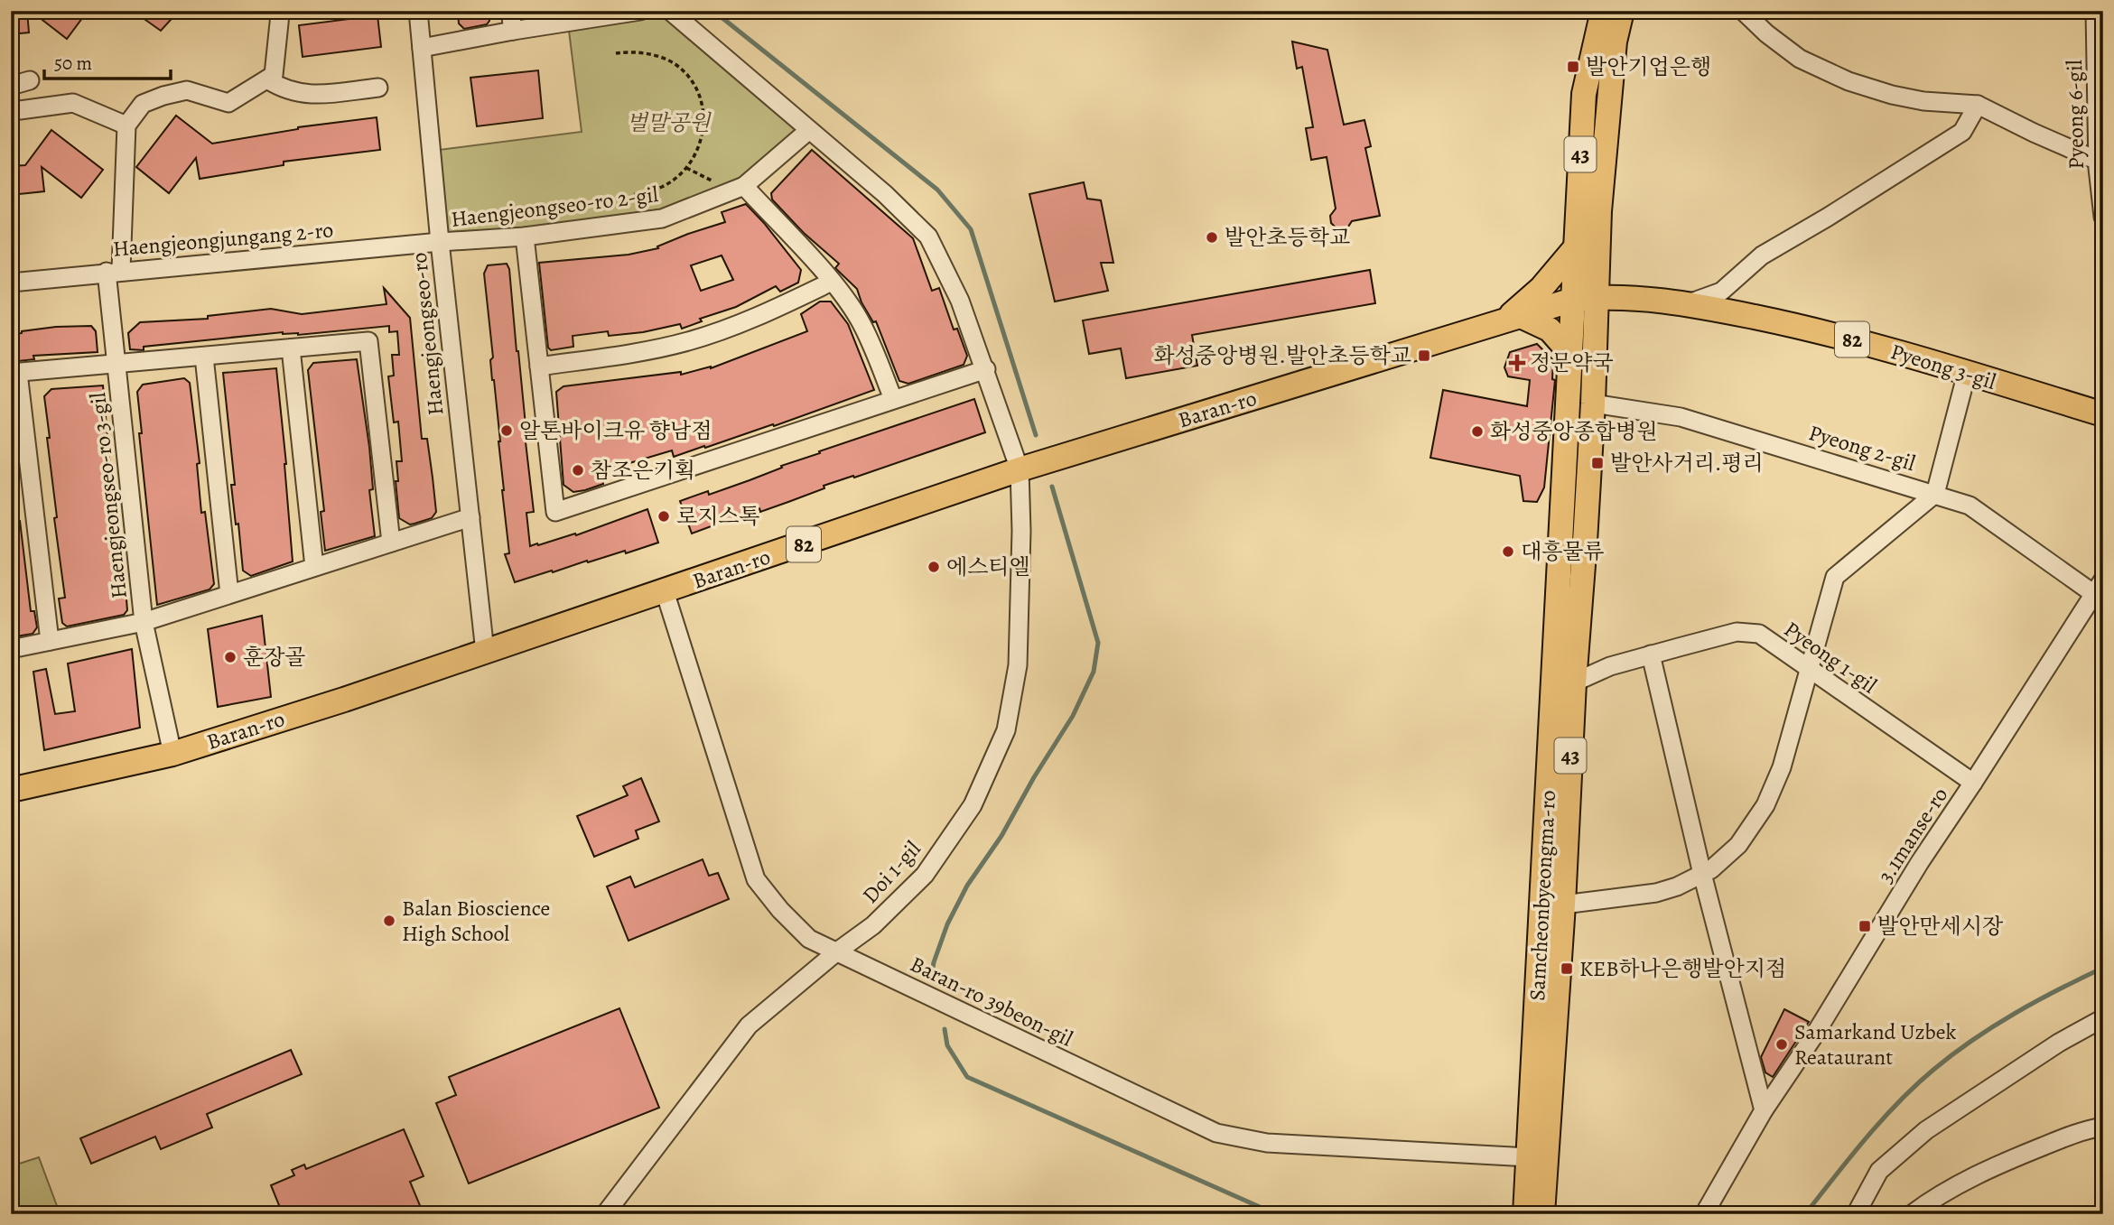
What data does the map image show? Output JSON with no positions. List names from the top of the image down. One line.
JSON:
{"streets":{"main road":["43","82","Pyeong 3-gil","Baran-ro","Samcheonbyeongma-ro"],"street":["Pyeong 6-gil","Haengjeongseo-ro 2-gil","Haengjeongjungang 2-ro","Haengjeongseo-ro","Pyeong 2-gil","Haengjeongseo-ro 3-gil","Pyeong 1-gil","3.1manse-ro","Doi 1-gil","Baran-ro 39beon-gil"]},"crossings":[["Haengjeongseo-ro 2-gil","Haengjeongjungang 2-ro"],["Haengjeongseo-ro 2-gil","Haengjeongseo-ro"],["Haengjeongjungang 2-ro","Haengjeongseo-ro"],["Haengjeongjungang 2-ro","Haengjeongseo-ro 3-gil"],["Haengjeongseo-ro","Baran-ro"],["Haengjeongseo-ro","Haengjeongseo-ro 3-gil"],["Pyeong 3-gil","Baran-ro"],["Pyeong 3-gil","Samcheonbyeongma-ro"],["Baran-ro","Doi 1-gil"],["Baran-ro","Samcheonbyeongma-ro"],["Baran-ro","Baran-ro 39beon-gil"],["Pyeong 2-gil","3.1manse-ro"],["Pyeong 2-gil","Samcheonbyeongma-ro"],["Pyeong 1-gil","3.1manse-ro"],["Pyeong 1-gil","Samcheonbyeongma-ro"],["Doi 1-gil","Baran-ro 39beon-gil"],["Samcheonbyeongma-ro","Baran-ro 39beon-gil"]],"parks":["벌말공원"],"places":{"transit":["발안기업은행","화성중앙병원.발안초등학교","발안사거리.평리","발안만세시장","KEB하나은행발안지점"],"other":["발안초등학교","알톤바이크유 향남점","화성중앙종합병원","참조은기획","로지스톡","대흥물류","에스티엘","훈장골","Balan Bioscience High School","Samarkand Uzbek Reataurant"],"health":["정문약국"]},"scale_bar":"50 m"}
